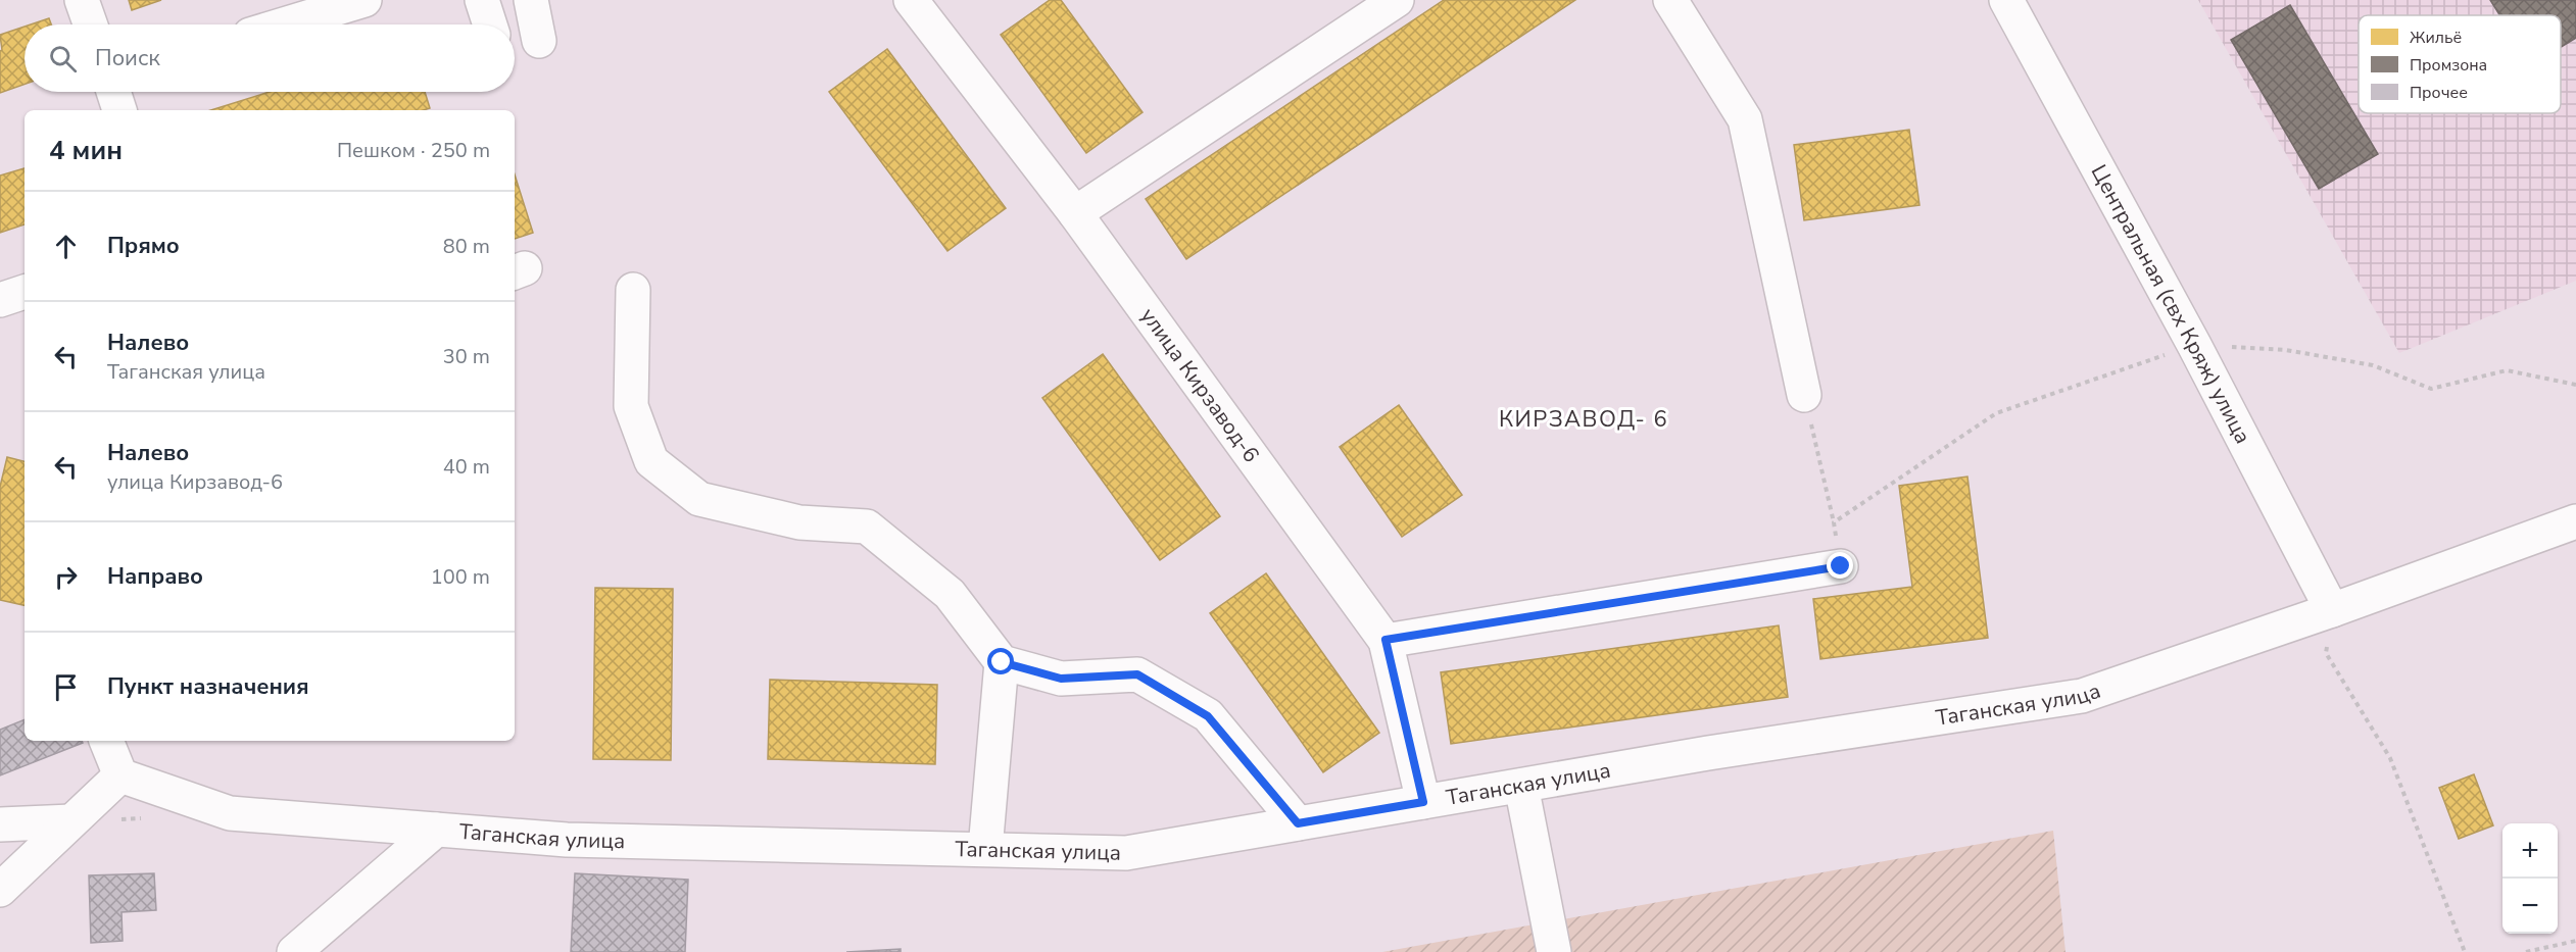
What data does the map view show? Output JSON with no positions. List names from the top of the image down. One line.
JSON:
{"streets":{"street":["Центральная (свх Кряж) улица","улица Кирзавод-6","Таганская улица"]},"crossings":[["Центральная (свх Кряж) улица","Таганская улица"],["улица Кирзавод-6","Таганская улица"]],"districts":["КИРЗАВОД- 6"],"legend":["Жильё","Промзона","Прочее"],"page":{"search":"Поиск","heading":["4 мин","Пешком · 250 m"],"list":[["Прямо","80 m"],["Налево","Таганская улица","30 m"],["Налево","улица Кирзавод-6","40 m"],["Направо","100 m"],"Пункт назначения"],"map_buttons":["+","−"]}}
